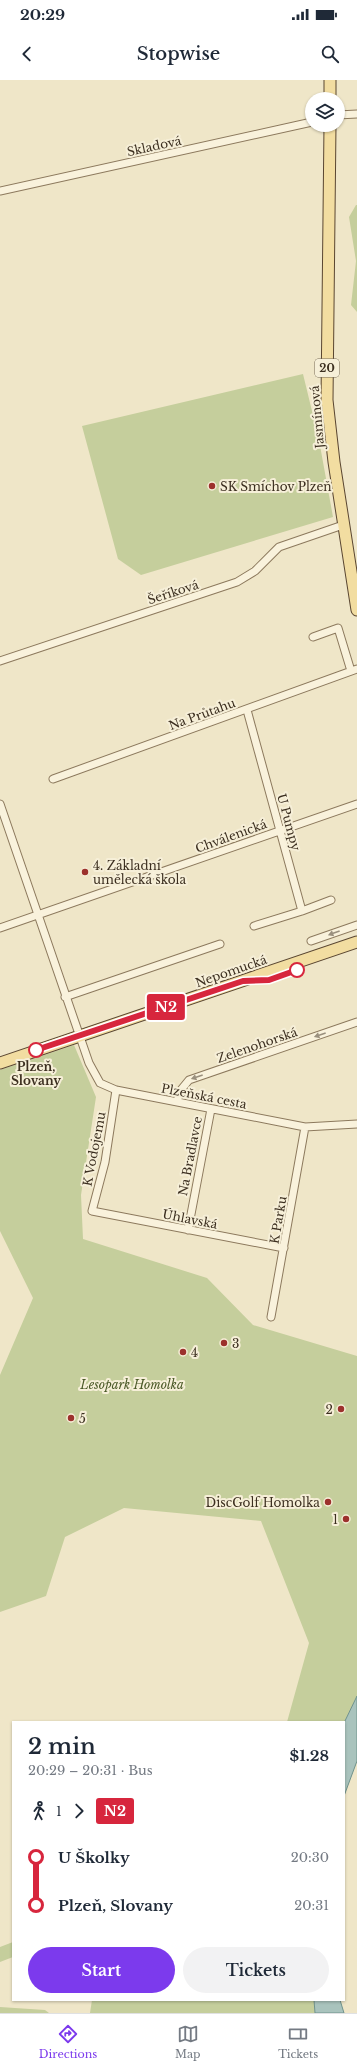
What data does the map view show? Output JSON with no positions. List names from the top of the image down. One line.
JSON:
{"streets":{"main road":["20","Jasmínová","Nepomucká"],"street":["Skladová","Šeříková","Na Průtahu","U Pumpy","Chválenická","Zelenohorská","Plzeňská cesta","K Vodojemu","Na Bradlavce","Úhlavská","K Parku"]},"crossings":[["Jasmínová","Šeříková"],["Na Průtahu","U Pumpy"],["U Pumpy","Chválenická"],["Chválenická","Plzeňská cesta"],["Nepomucká","Plzeňská cesta"],["Zelenohorská","Plzeňská cesta"],["Plzeňská cesta","K Vodojemu"],["Plzeňská cesta","Na Bradlavce"],["Plzeňská cesta","K Parku"],["K Vodojemu","Úhlavská"],["Na Bradlavce","Úhlavská"],["Úhlavská","K Parku"]],"one_way":["Zelenohorská"],"parks":["Lesopark Homolka"],"places":["SK Smíchov Plzeň","4. Základní umělecká škola","Plzeň, Slovany","3","4","2","5","DiscGolf Homolka","1"],"lines":["bus line N2"],"page":{"status":"20:29","header":"Stopwise","on_map":"N2","heading":["2 min","20:29 – 20:31 · Bus","$1.28"],"legs":["1","N2"],"list":[{"name":"U Školky","value":"20:30"},{"name":"Plzeň, Slovany","value":"20:31"}],"buttons":["Start","Tickets"],"tabs":["Directions","Map","Tickets"]}}
